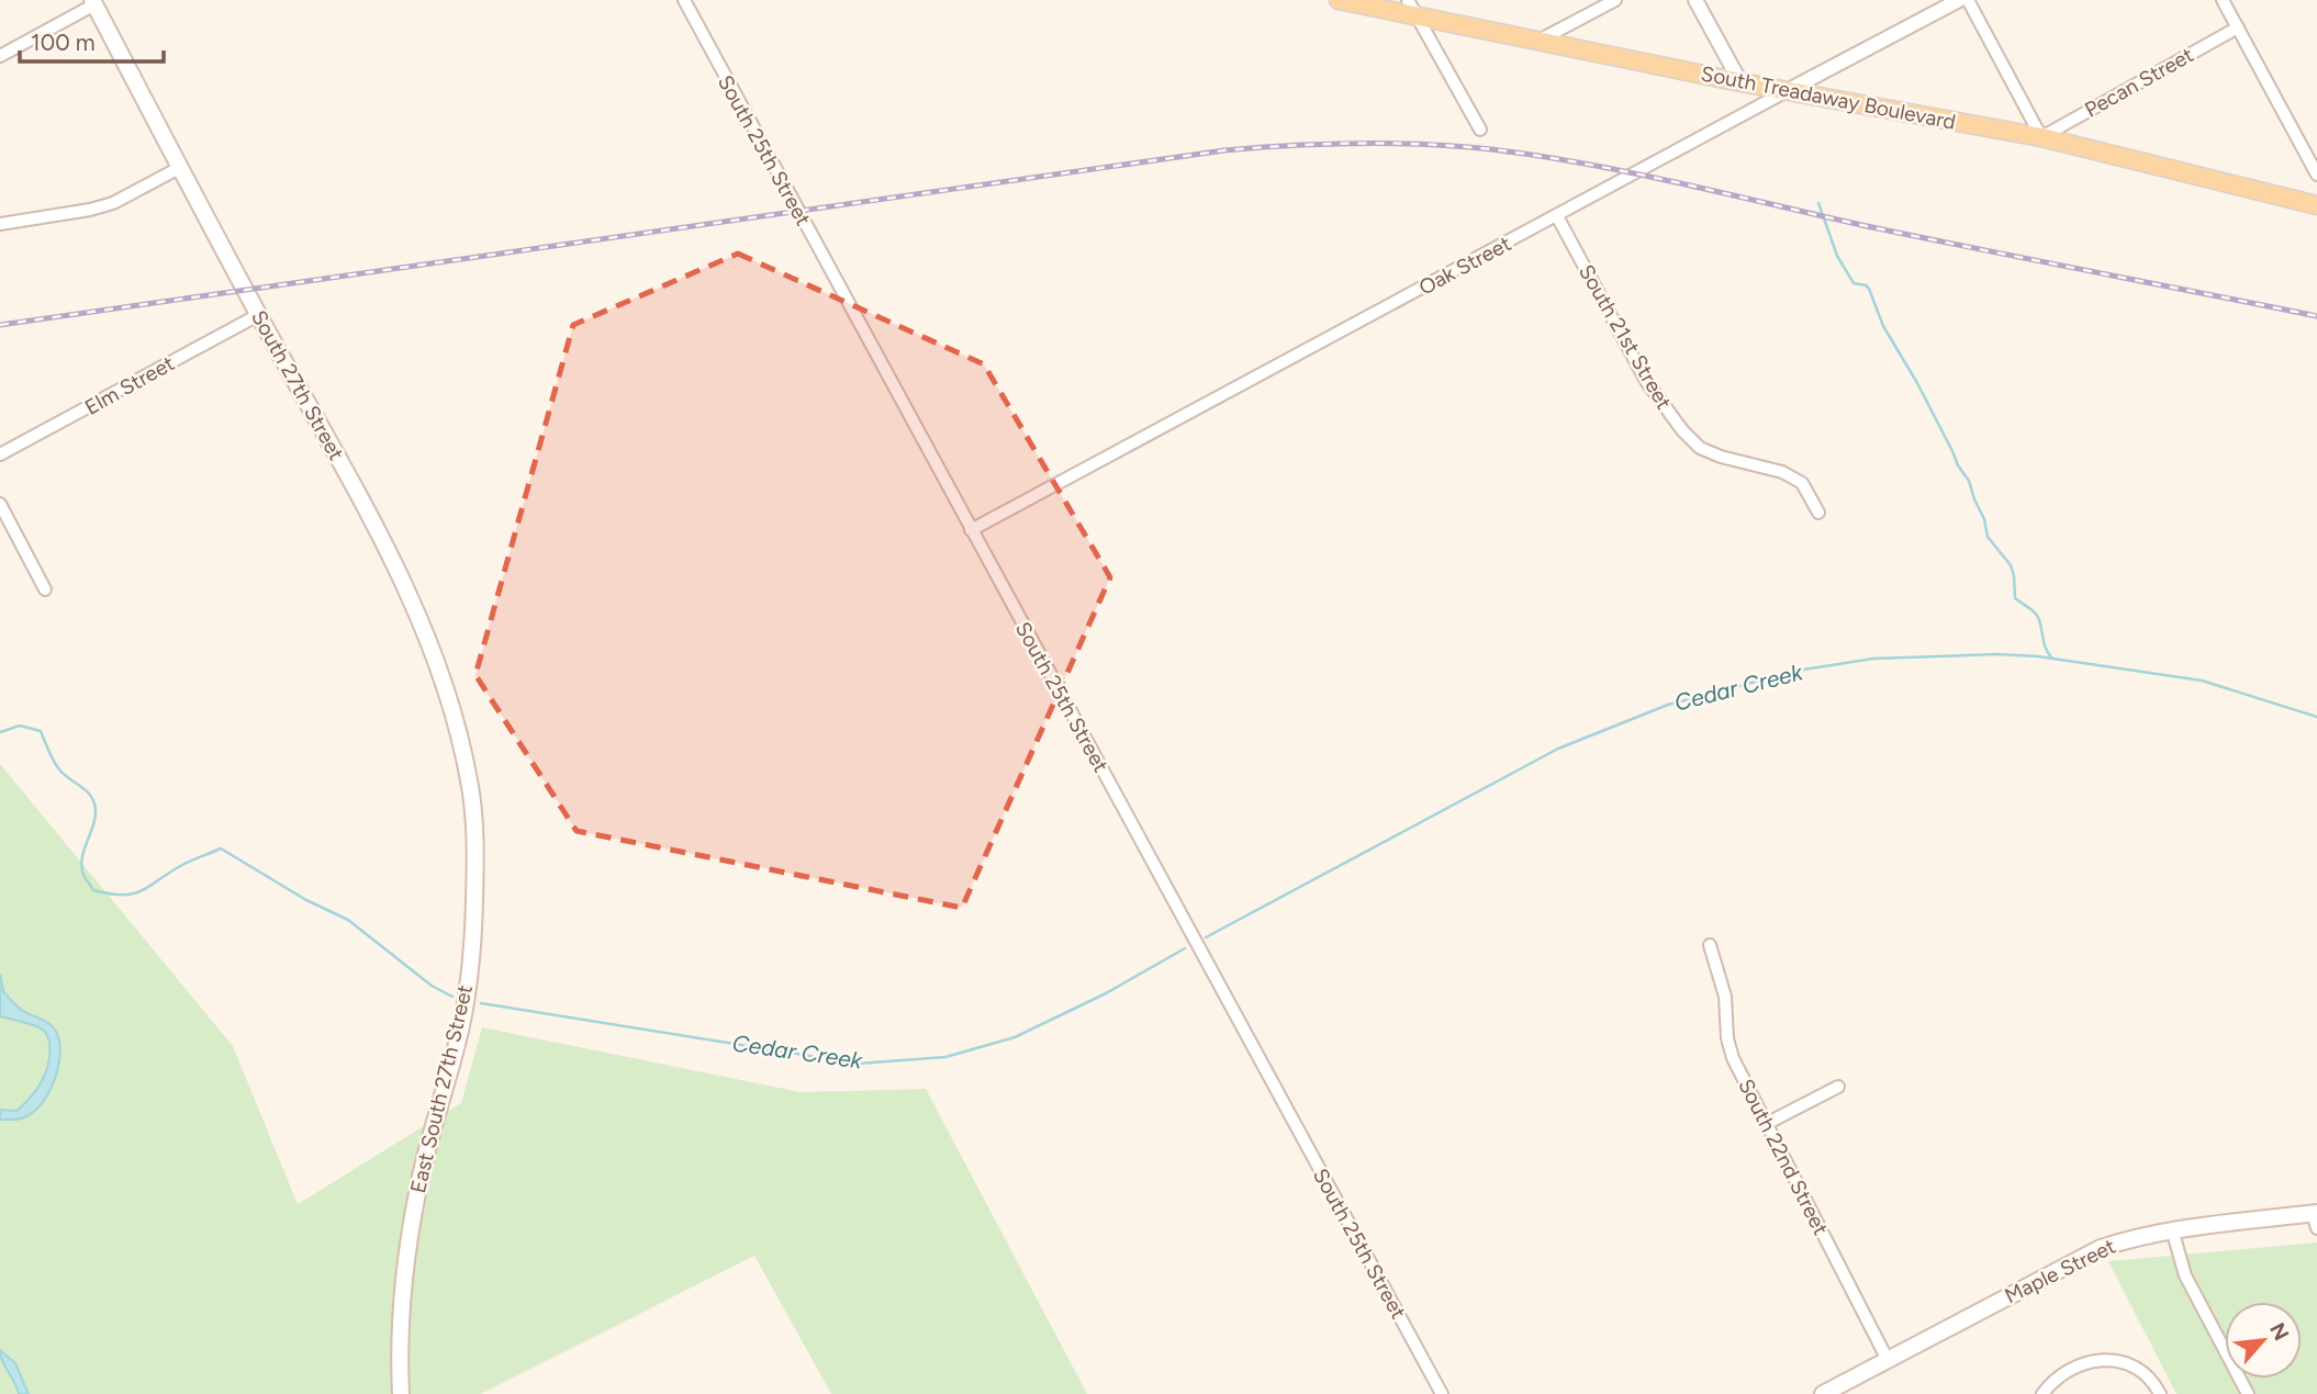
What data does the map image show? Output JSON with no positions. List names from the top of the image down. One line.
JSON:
{"streets":{"main road":["South Treadaway Boulevard","South 27th Street","East South 27th Street","Maple Street"],"street":["Pecan Street","South 25th Street","Oak Street","South 21st Street","Elm Street","South 22nd Street"]},"crossings":[["Pecan Street","South Treadaway Boulevard"],["South Treadaway Boulevard","Oak Street"],["South 25th Street","Oak Street"],["Oak Street","South 21st Street"],["Elm Street","South 27th Street"],["South 27th Street","East South 27th Street"],["South 22nd Street","Maple Street"]],"water":["Cedar Creek"],"scale_bar":"100 m","north":"top right"}
